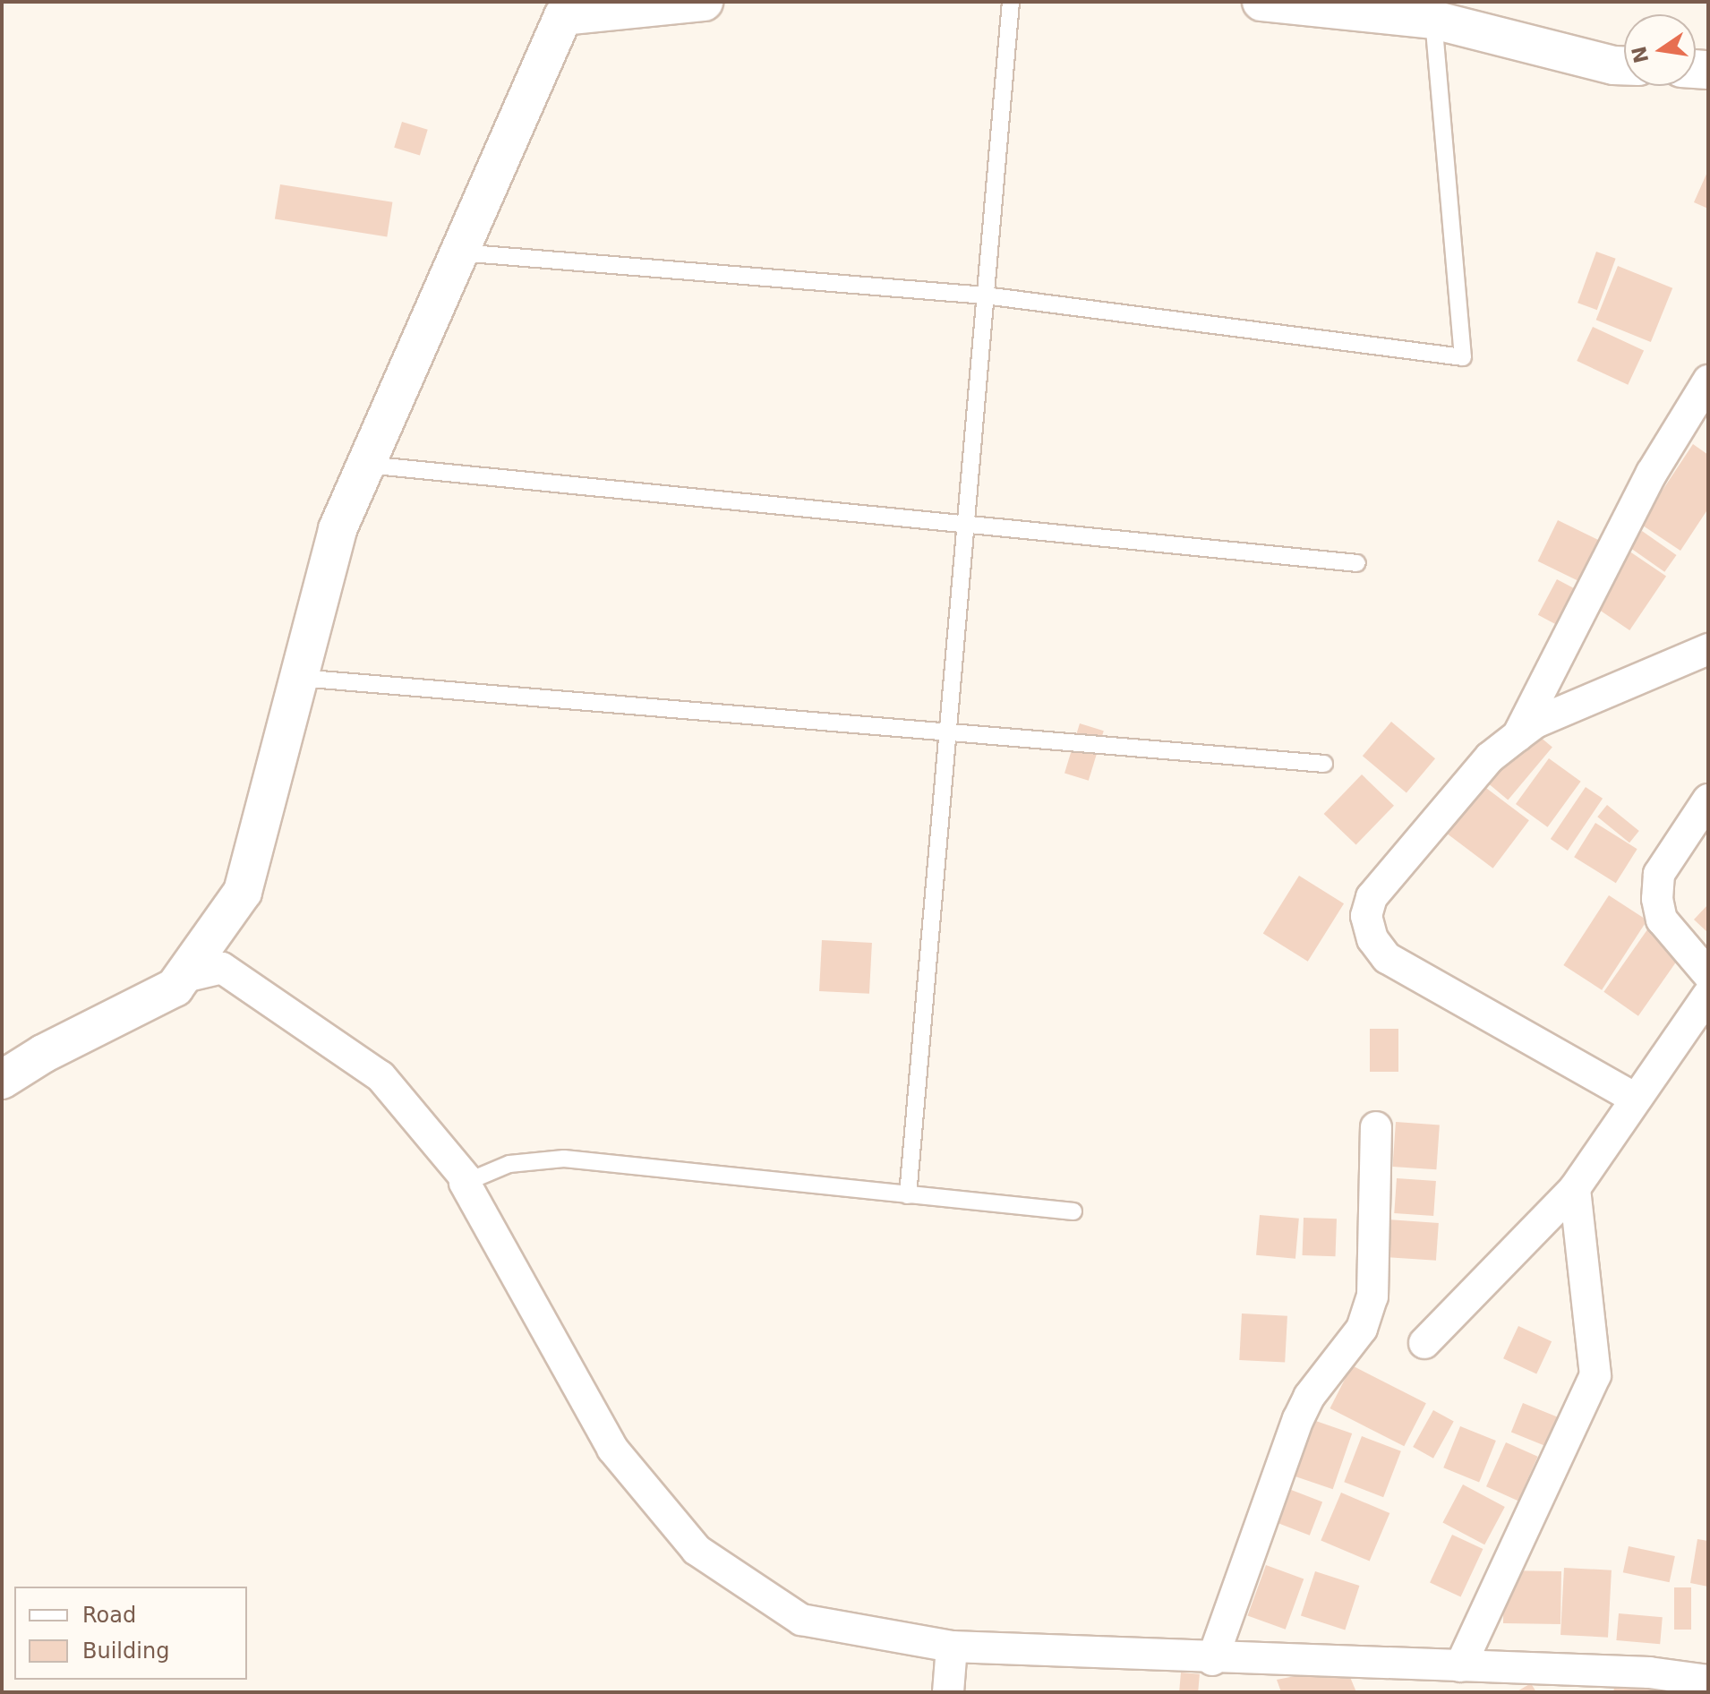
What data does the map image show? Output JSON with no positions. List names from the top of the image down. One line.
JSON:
{"legend":["Road","Building"],"north":"left"}
